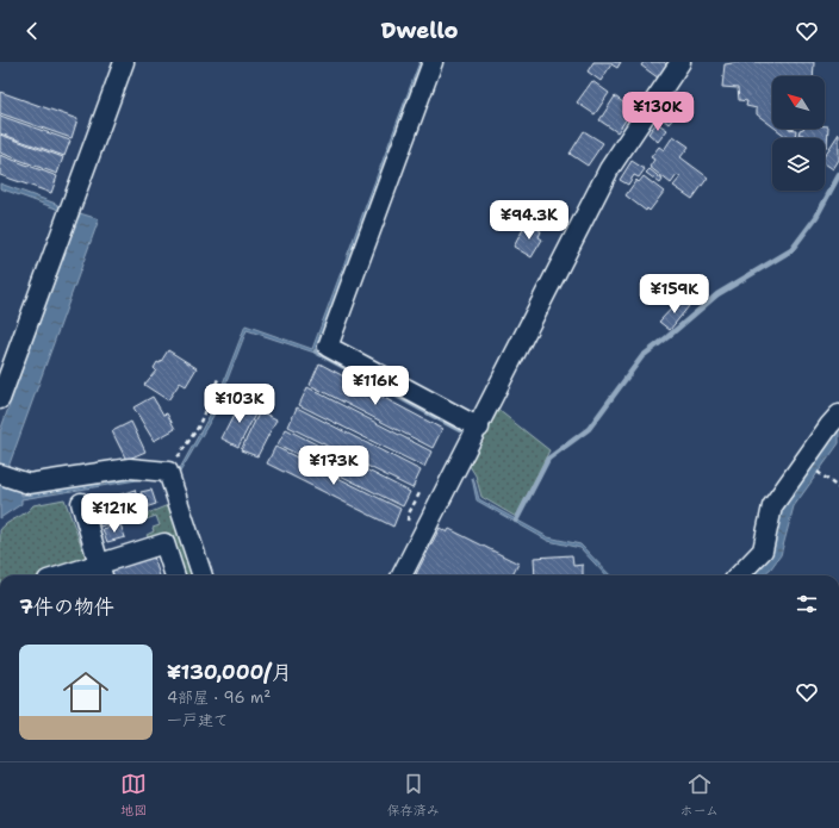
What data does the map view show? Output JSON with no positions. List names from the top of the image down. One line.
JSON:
{"north":"top left","page":{"header":"Dwello","price":["¥130K","¥94.3K","¥159K","¥116K","¥103K","¥173K","¥121K"],"heading":"7件の物件","list":[{"name":"¥130,000/月","note":"4部屋 · 96 m² · 一戸建て"}],"tabs":["地図","保存済み","ホーム"]}}
